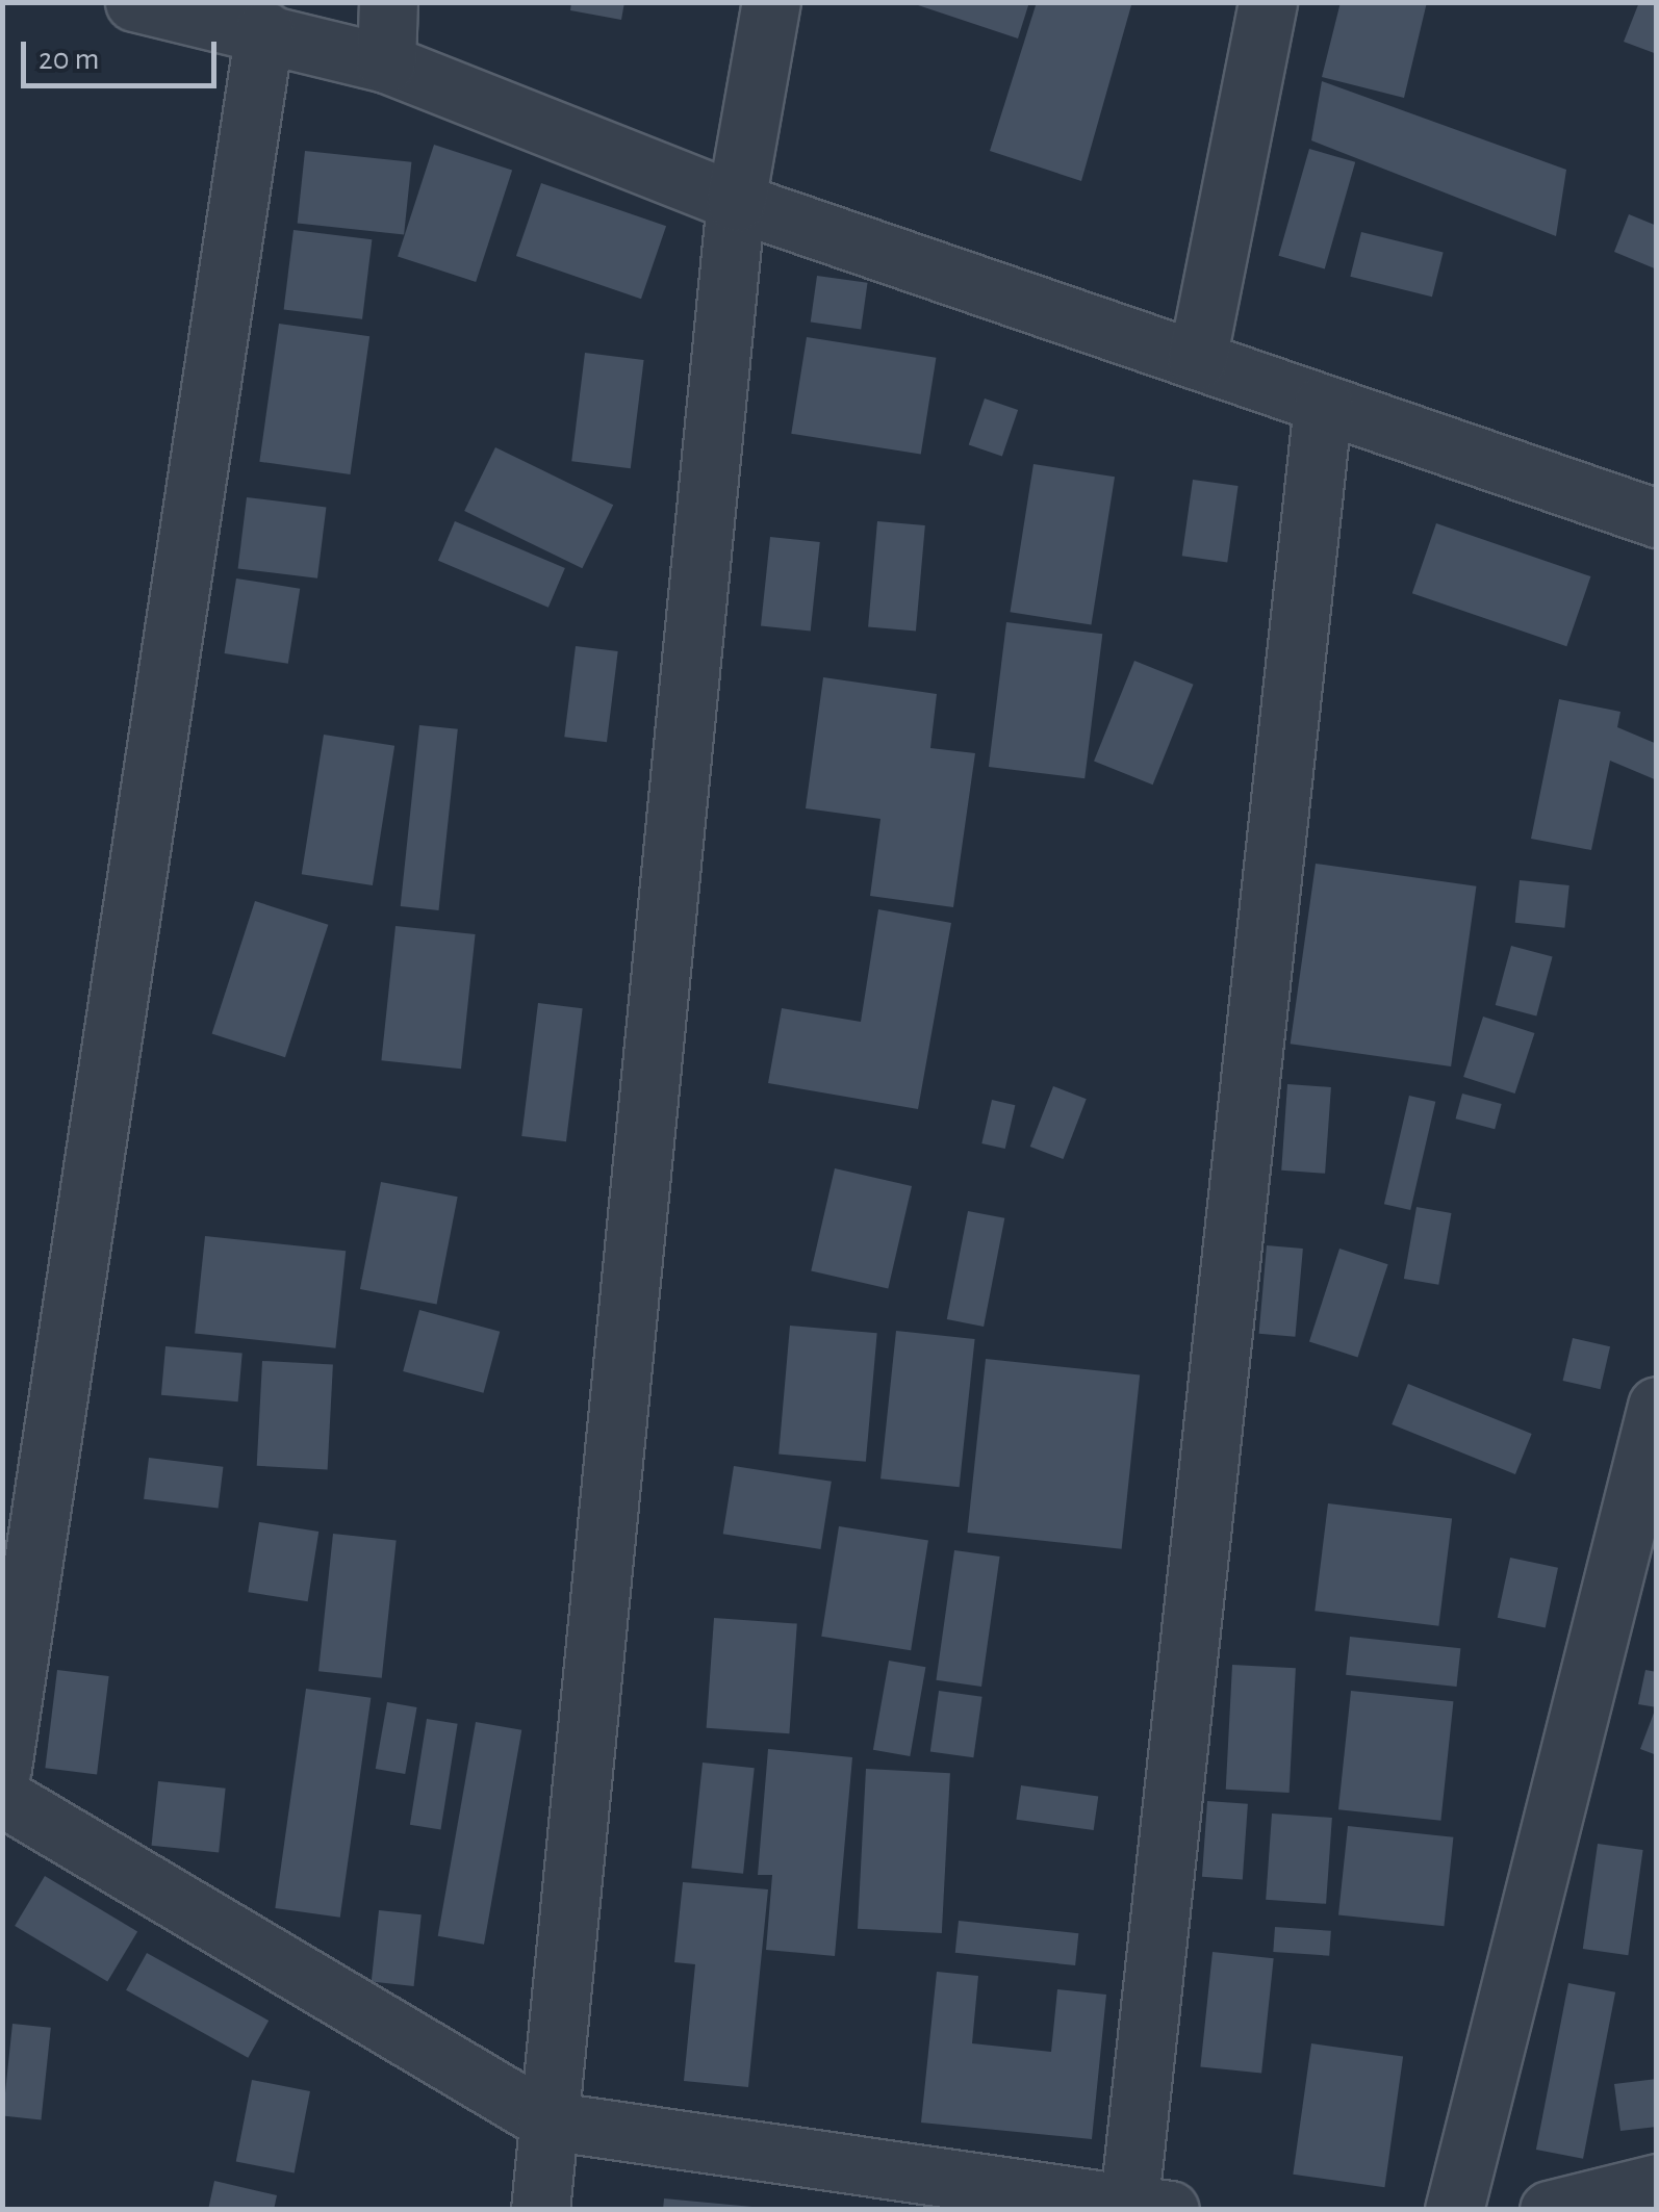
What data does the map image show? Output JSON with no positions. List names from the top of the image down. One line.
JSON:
{"scale_bar":"20 m"}
